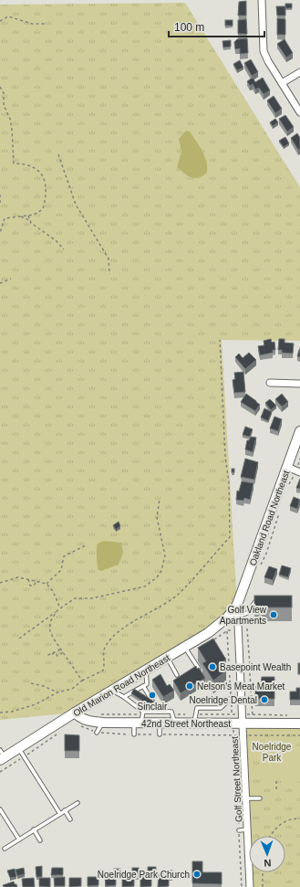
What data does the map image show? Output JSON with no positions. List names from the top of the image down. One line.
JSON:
{"streets":{"main road":["Oakland Road Northeast","Old Marion Road Northeast","42nd Street Northeast"],"street":["Golf Street Northeast"]},"crossings":[["Oakland Road Northeast","Old Marion Road Northeast"],["Oakland Road Northeast","Golf Street Northeast"],["Old Marion Road Northeast","42nd Street Northeast"],["Old Marion Road Northeast","Golf Street Northeast"],["42nd Street Northeast","Golf Street Northeast"]],"parks":["Noelridge Park"],"places":["Golf View Apartments","Basepoint Wealth","Nelson's Meat Market","Sinclair","Noelridge Dental","Noelridge Park Church"],"scale_bar":"100 m","north":"bottom"}
